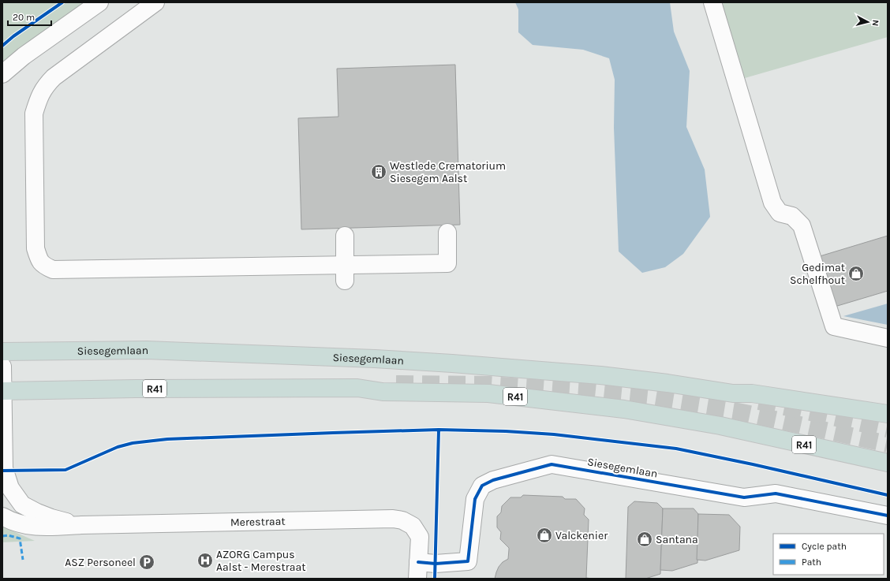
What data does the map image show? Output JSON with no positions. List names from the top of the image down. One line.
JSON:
{"streets":{"highway":["Siesegemlaan","R41"],"street":["Merestraat"]},"crossings":[["Siesegemlaan","Merestraat"],["R41","Merestraat"]],"places":{"building":["Westlede Crematorium Siesegem Aalst"],"shop":["Gedimat Schelfhout","Valckenier","Santana"],"hospital":["AZORG Campus Aalst - Merestraat"],"parking":["ASZ Personeel"]},"legend":["Cycle path","Path"],"scale_bar":"20 m","north":"right"}
